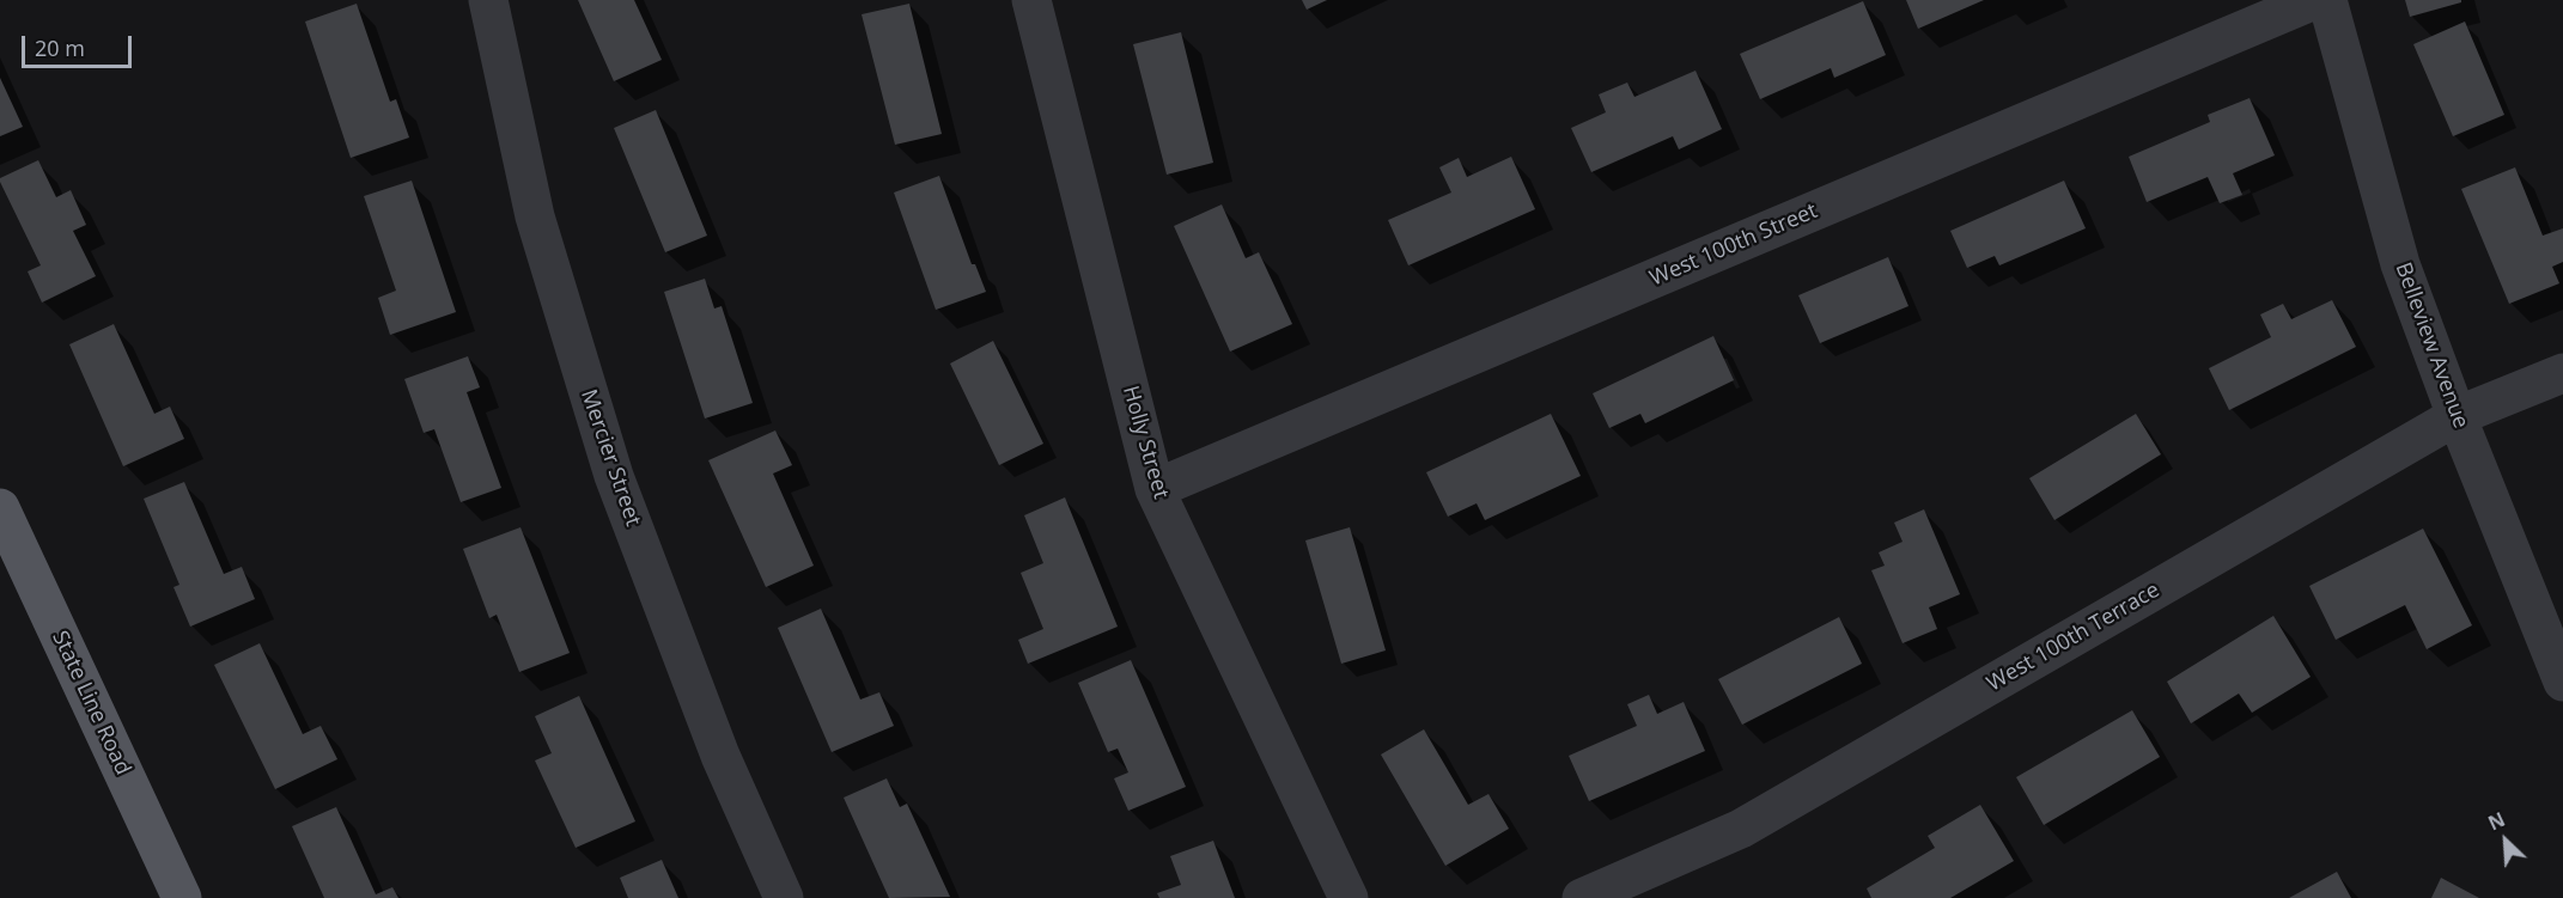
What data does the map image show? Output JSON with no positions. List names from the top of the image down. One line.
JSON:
{"streets":{"main road":["State Line Road"],"street":["West 100th Street","Belleview Avenue","Holly Street","Mercier Street","West 100th Terrace"]},"crossings":[["West 100th Street","Holly Street"],["Belleview Avenue","West 100th Terrace"]],"scale_bar":"20 m","north":"top left"}
